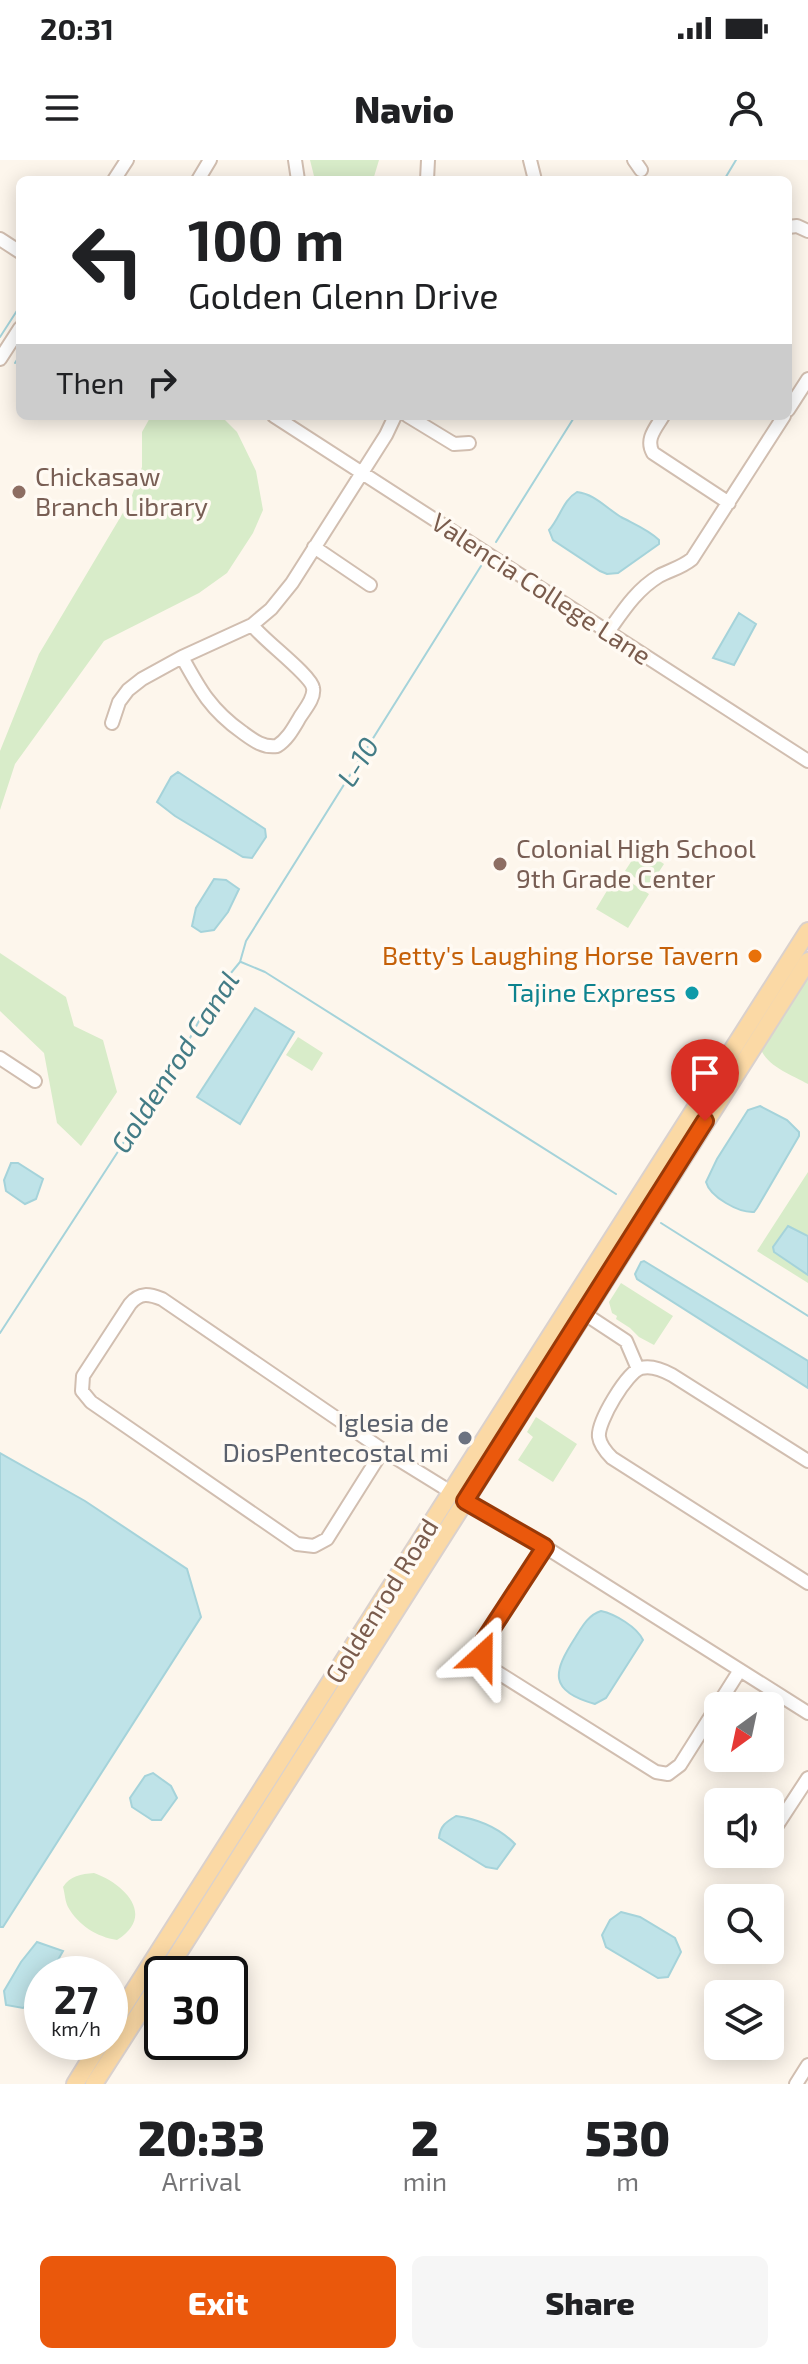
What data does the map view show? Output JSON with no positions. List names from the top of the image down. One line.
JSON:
{"streets":{"main road":["Goldenrod Road"],"street":["Valencia College Lane"]},"water":["L-10","Goldenrod Canal"],"places":["Chickasaw Branch Library","Colonial High School 9th Grade Center","Betty's Laughing Horse Tavern","Tajine Express","Iglesia de DiosPentecostal mi"],"north":"bottom left","page":{"status":"20:31","header":"Navio","turn":["100 m","Golden Glenn Drive"],"then":"Then","speed":"27 km/h","limit":"30","eta":["20:33","Arrival","2","min","530","m"],"buttons":["Exit","Share"]}}
